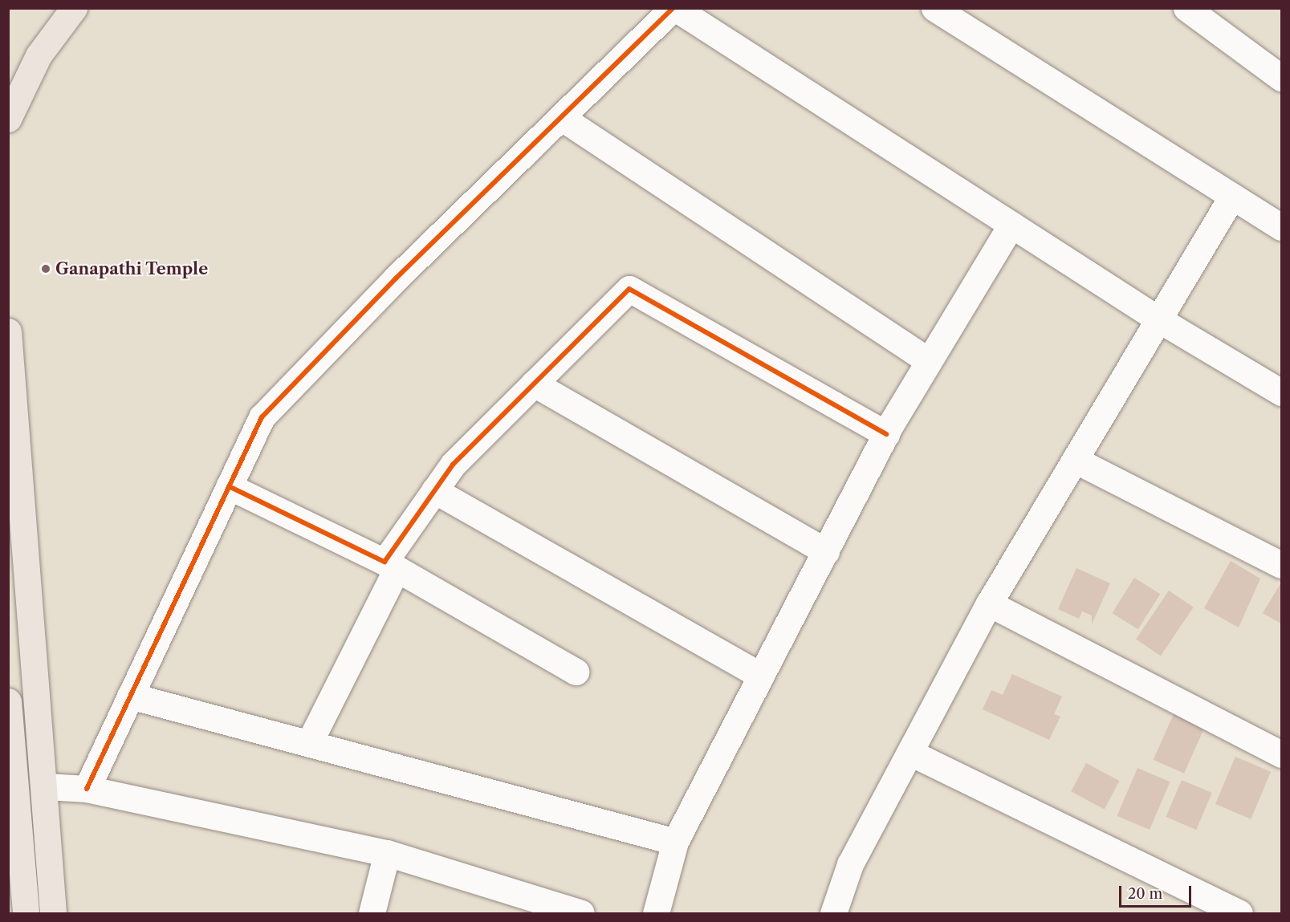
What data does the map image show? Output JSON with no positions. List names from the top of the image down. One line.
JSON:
{"places":["Ganapathi Temple"],"scale_bar":"20 m"}
